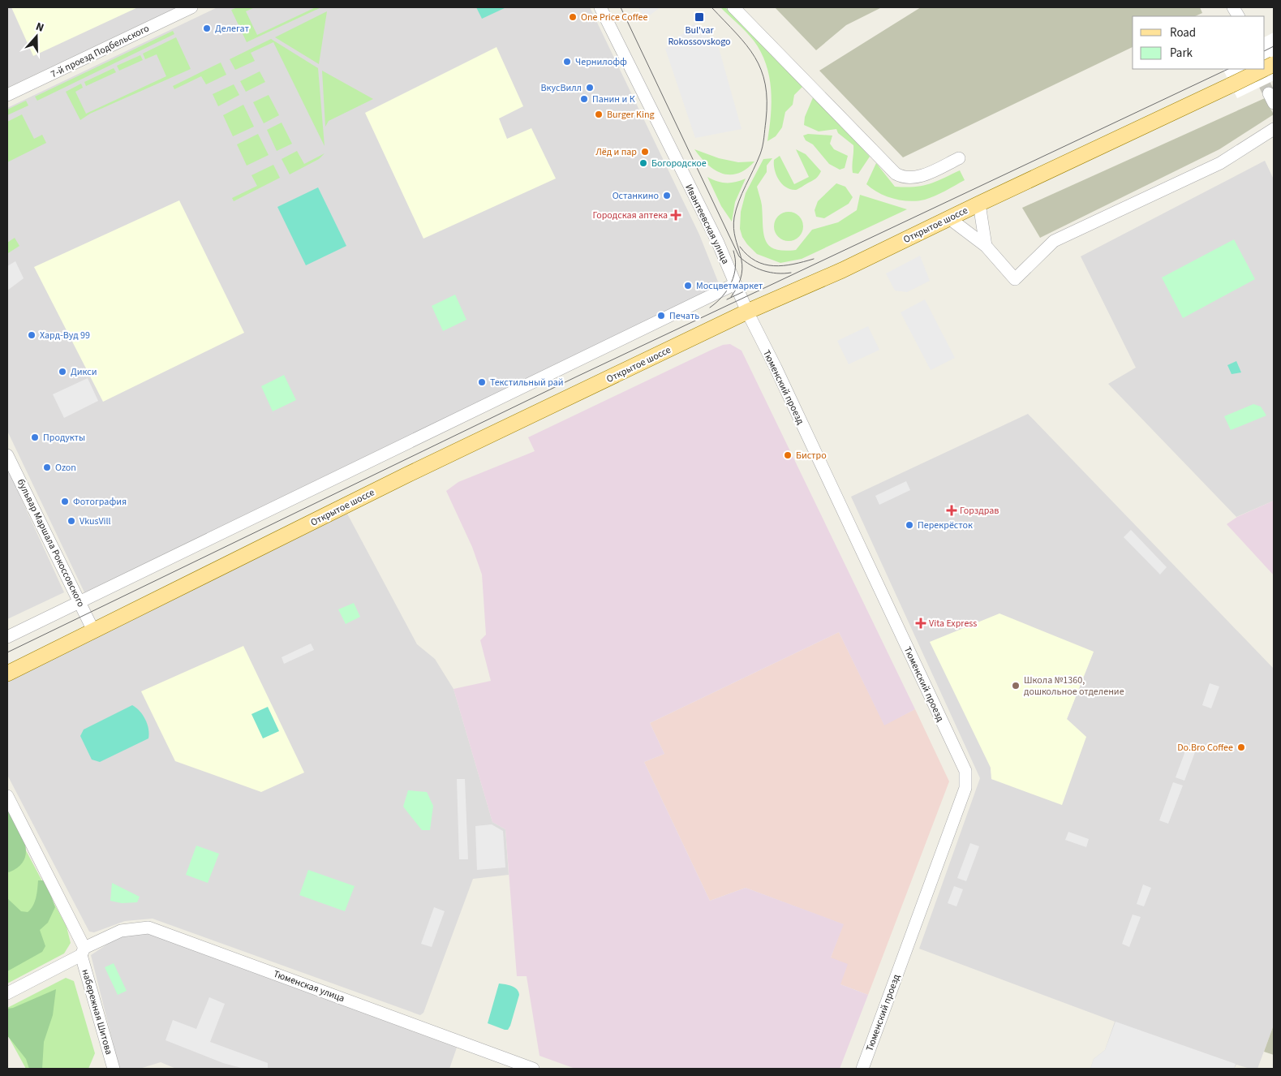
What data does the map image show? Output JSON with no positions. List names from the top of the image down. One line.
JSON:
{"streets":{"main road":["Открытое шоссе"],"street":["7-й проезд Подбельского","Ивантеевская улица","Тюменский проезд","бульвар Маршала Рокоссовского","Тюменская улица","набережная Шитова"]},"crossings":[["Ивантеевская улица","Открытое шоссе"],["Ивантеевская улица","Тюменский проезд"],["Открытое шоссе","Тюменский проезд"],["Открытое шоссе","бульвар Маршала Рокоссовского"],["Тюменская улица","набережная Шитова"]],"places":{"other":["One Price Coffee","Делегат","Чернилофф","ВкусВилл","Панин и К","Burger King","Лёд и пар","Богородское","Останкино","Мосцветмаркет","Печать","Хард-Вуд 99","Дикси","Текстильный рай","Продукты","Бистро","Ozon","Фотография","VkusVill","Перекрёсток","Школа №1360, дошкольное отделение","Do.Bro Coffee"],"transit":["Bul'var Rokossovskogo"],"health":["Городская аптека","Горздрав","Vita Express"]},"legend":["Road","Park"],"north":"top"}
